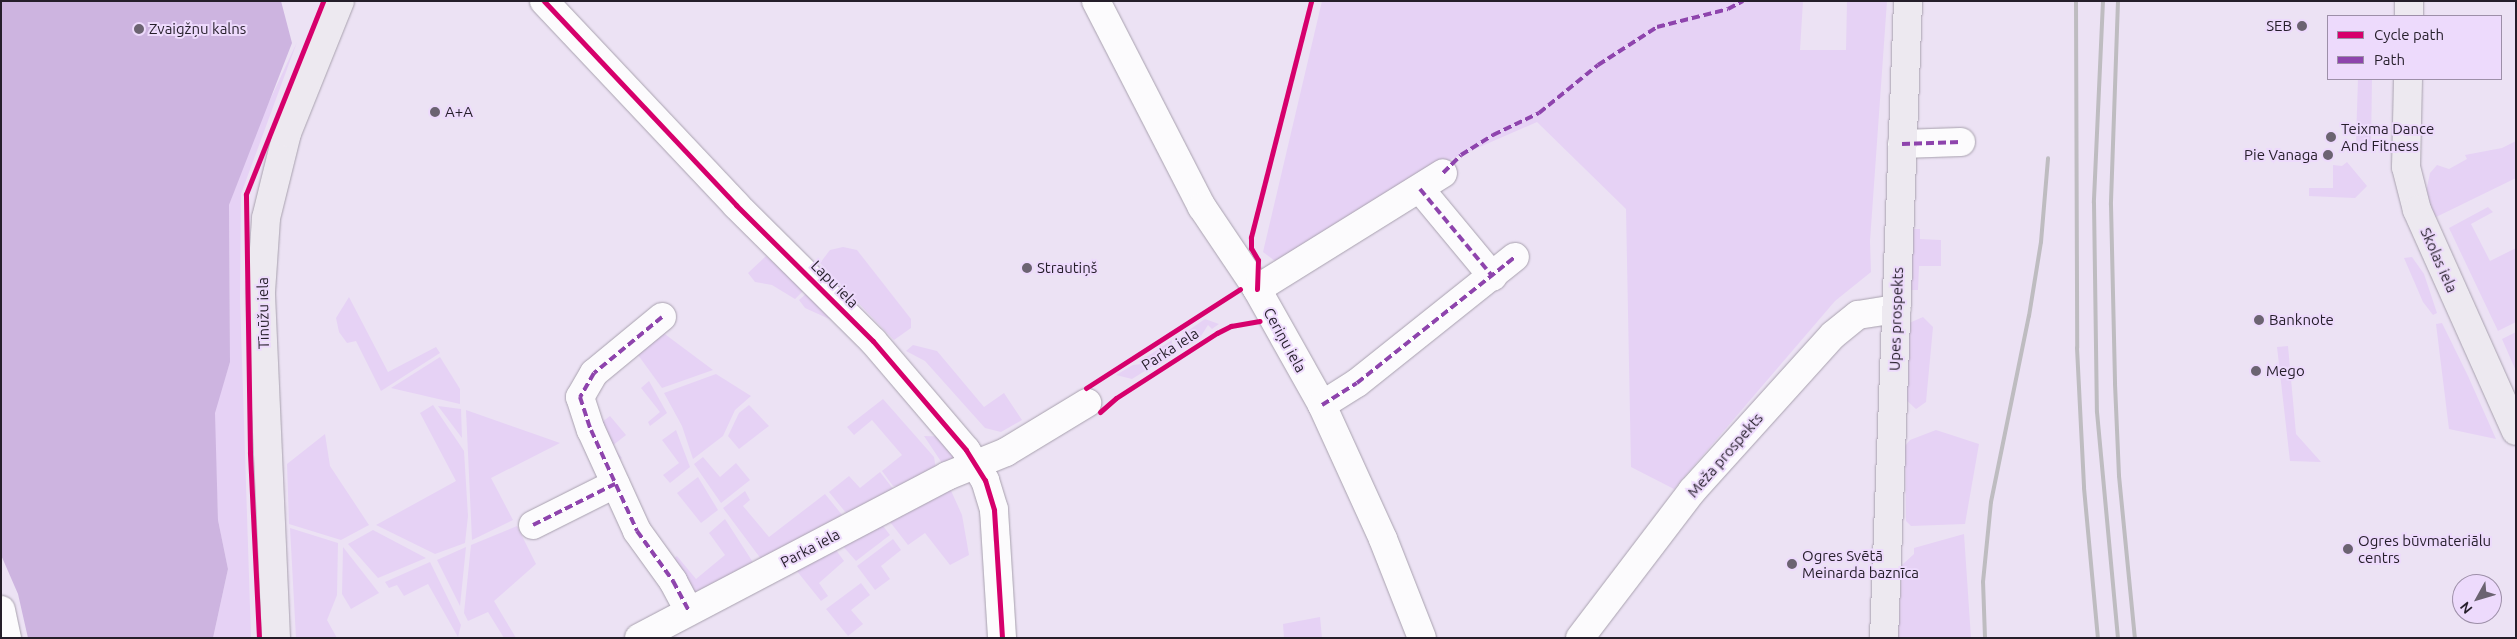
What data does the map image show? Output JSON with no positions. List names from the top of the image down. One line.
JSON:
{"streets":{"main road":["Skolas iela","Tīnūžu iela","Upes prospekts"],"street":["Lapu iela","Ceriņu iela","Parka iela","Meža prospekts"]},"crossings":[["Lapu iela","Parka iela"],["Upes prospekts","Meža prospekts"]],"places":["SEB","Zvaigžņu kalns","A+A","Teixma Dance And Fitness","Pie Vanaga","Strautiņš","Banknote","Mego","Ogres būvmateriālu centrs","Ogres Svētā Meinarda baznīca"],"legend":["Cycle path","Path"],"north":"bottom left"}
